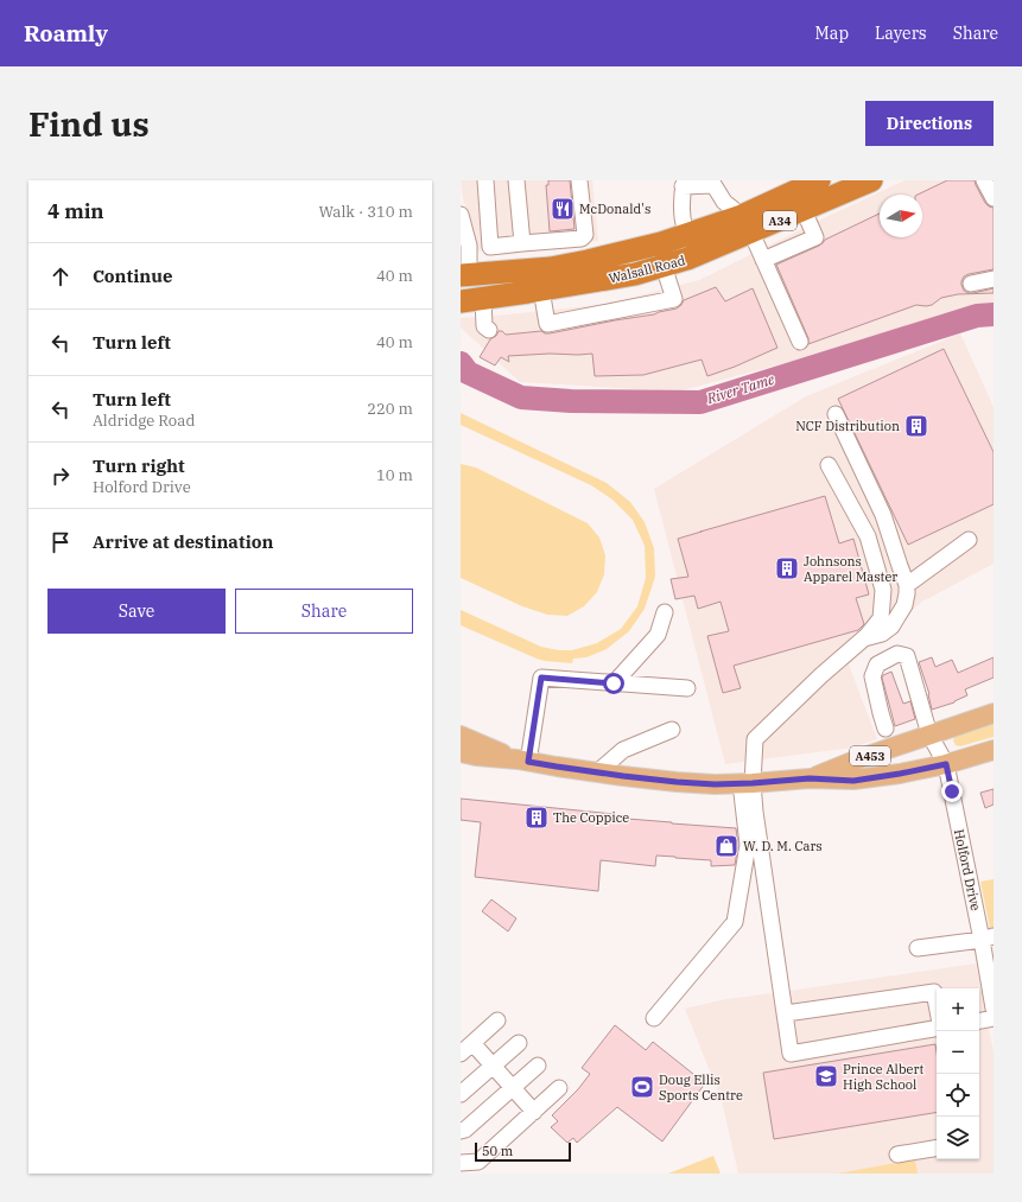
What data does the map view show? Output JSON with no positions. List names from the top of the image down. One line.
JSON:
{"streets":{"highway":["A34","Walsall Road"],"main road":["A453"],"street":["Holford Drive"]},"crossings":[["A453","Holford Drive"]],"water":["River Tame"],"places":{"restaurant":["McDonald's"],"building":["NCF Distribution","Johnsons Apparel Master","The Coppice"],"shop":["W. D. M. Cars"],"school or university":["Prince Albert High School"],"sports":["Doug Ellis Sports Centre"]},"scale_bar":"50 m","north":"right","page":{"header":"Roamly","nav":["Map","Layers","Share"],"buttons":["Directions",["Save","Share"]],"title":"Find us","heading":["4 min","Walk · 310 m"],"list":[["Continue","40 m"],["Turn left","40 m"],["Turn left","Aldridge Road","220 m"],["Turn right","Holford Drive","10 m"],"Arrive at destination"],"map_buttons":["+","−"],"scale":"50 m"}}
